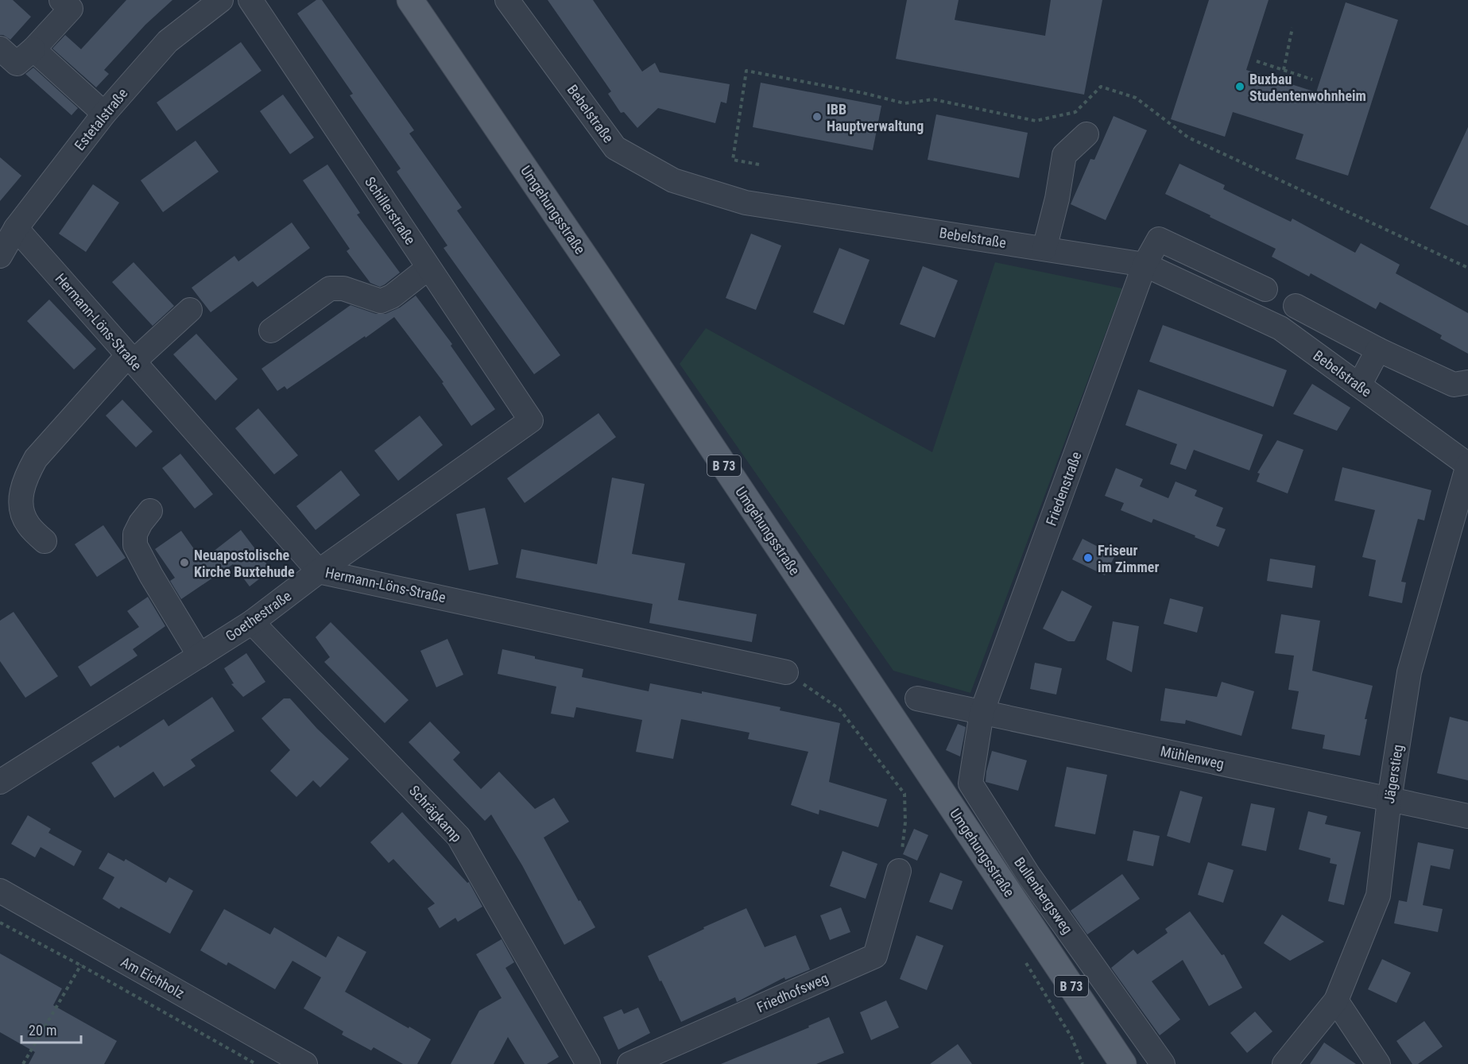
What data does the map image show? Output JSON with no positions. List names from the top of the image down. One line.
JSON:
{"streets":{"main road":["Umgehungsstraße","B 73"],"street":["Bebelstraße","Estetalstraße","Schillerstraße","Hermann-Löns-Straße","Friedenstraße","Goethestraße","Mühlenweg","Jägerstieg","Schrägkamp","Bullenbergsweg","Am Eichholz","Friedhofsweg"]},"crossings":[["Bebelstraße","Friedenstraße"],["Bebelstraße","Jägerstieg"],["Estetalstraße","Hermann-Löns-Straße"],["Schillerstraße","Goethestraße"],["Hermann-Löns-Straße","Goethestraße"],["Friedenstraße","Mühlenweg"],["Friedenstraße","Bullenbergsweg"],["Goethestraße","Schrägkamp"],["Mühlenweg","Jägerstieg"],["Mühlenweg","Bullenbergsweg"]],"places":["Buxbau Studentenwohnheim","IBB Hauptverwaltung","Friseur im Zimmer","Neuapostolische Kirche Buxtehude"],"scale_bar":"20 m"}
